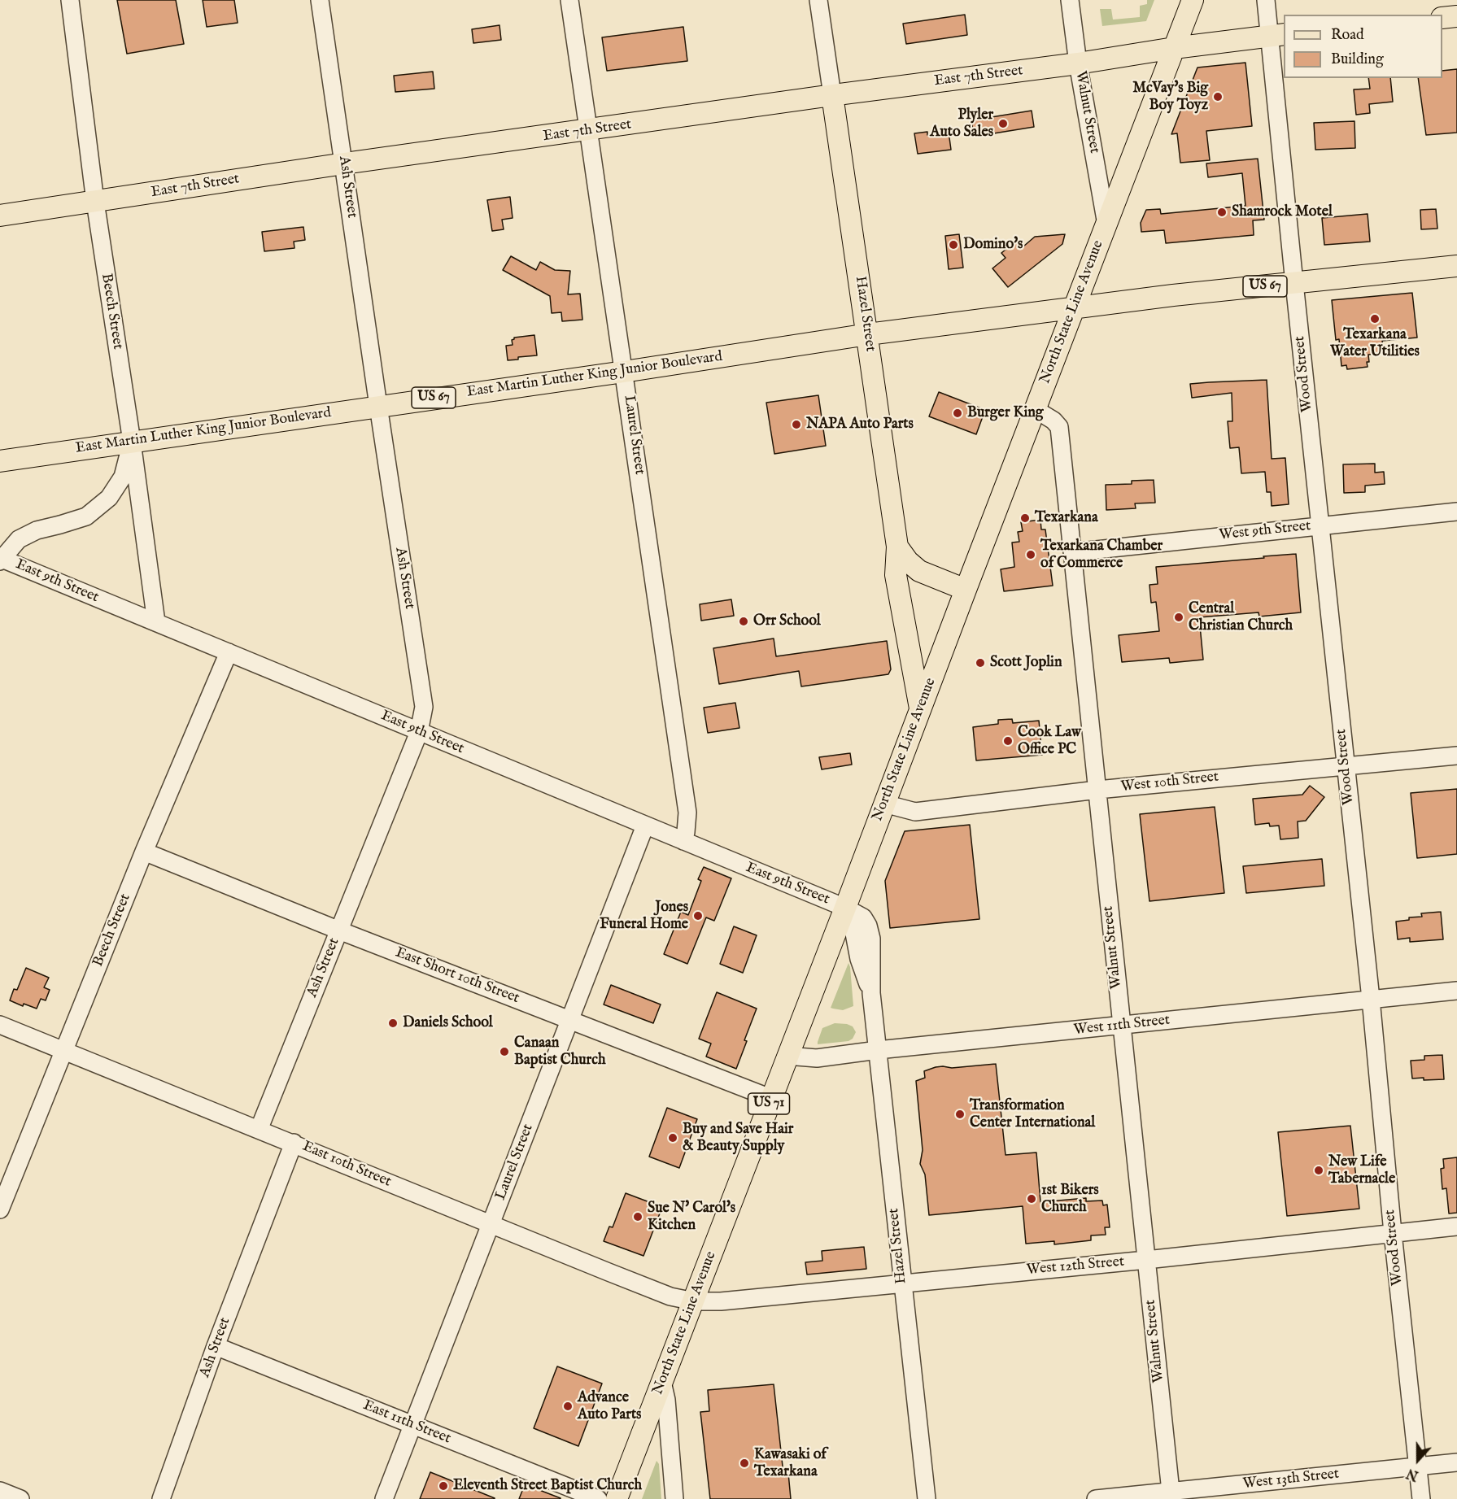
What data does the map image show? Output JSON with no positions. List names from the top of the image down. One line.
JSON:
{"streets":{"main road":["East 7th Street","US 67","North State Line Avenue","Hazel Street","East Martin Luther King Junior Boulevard","US 71"],"street":["Walnut Street","Ash Street","Beech Street","Wood Street","Laurel Street","West 9th Street","East 9th Street","West 10th Street","East Short 10th Street","West 11th Street","East 10th Street","West 12th Street","East 11th Street","West 13th Street"]},"crossings":[["East 7th Street","Walnut Street"],["East 7th Street","Ash Street"],["East 7th Street","Beech Street"],["East 7th Street","North State Line Avenue"],["East 7th Street","Hazel Street"],["East 7th Street","Wood Street"],["East 7th Street","Laurel Street"],["Walnut Street","North State Line Avenue"],["Walnut Street","West 9th Street"],["Walnut Street","West 10th Street"],["Walnut Street","West 11th Street"],["Walnut Street","West 12th Street"],["Walnut Street","West 13th Street"],["Ash Street","East Martin Luther King Junior Boulevard"],["Ash Street","East 9th Street"],["Ash Street","East Short 10th Street"],["Ash Street","East 10th Street"],["Ash Street","East 11th Street"],["US 67","North State Line Avenue"],["US 67","Wood Street"],["US 67","East Martin Luther King Junior Boulevard"],["Beech Street","East Martin Luther King Junior Boulevard"],["Beech Street","East 9th Street"],["Beech Street","East Short 10th Street"],["Beech Street","East 10th Street"],["North State Line Avenue","Hazel Street"],["North State Line Avenue","East Martin Luther King Junior Boulevard"],["North State Line Avenue","East 9th Street"],["North State Line Avenue","West 10th Street"],["North State Line Avenue","East Short 10th Street"],["North State Line Avenue","West 11th Street"],["North State Line Avenue","East 10th Street"],["North State Line Avenue","West 12th Street"],["Hazel Street","East Martin Luther King Junior Boulevard"],["Hazel Street","East 9th Street"],["Hazel Street","West 11th Street"],["Hazel Street","West 12th Street"],["Wood Street","West 9th Street"],["Wood Street","West 10th Street"],["Wood Street","West 11th Street"],["Wood Street","West 12th Street"],["Wood Street","West 13th Street"],["East Martin Luther King Junior Boulevard","Laurel Street"],["Laurel Street","East 9th Street"],["Laurel Street","East Short 10th Street"],["Laurel Street","East 10th Street"],["Laurel Street","East 11th Street"],["East 10th Street","West 12th Street"]],"places":["McVay's Big Boy Toyz","Plyler Auto Sales","Shamrock Motel","Domino's","Texarkana Water Utilities","Burger King","NAPA Auto Parts","Texarkana","Texarkana Chamber of Commerce","Central Christian Church","Orr School","Scott Joplin","Cook Law Office PC","Jones Funeral Home","Daniels School","Canaan Baptist Church","Transformation Center International","Buy and Save Hair & Beauty Supply","New Life Tabernacle","1st Bikers Church","Sue N' Carol's Kitchen","Advance Auto Parts","Kawasaki of Texarkana","Eleventh Street Baptist Church"],"legend":["Road","Building"],"north":"bottom"}
